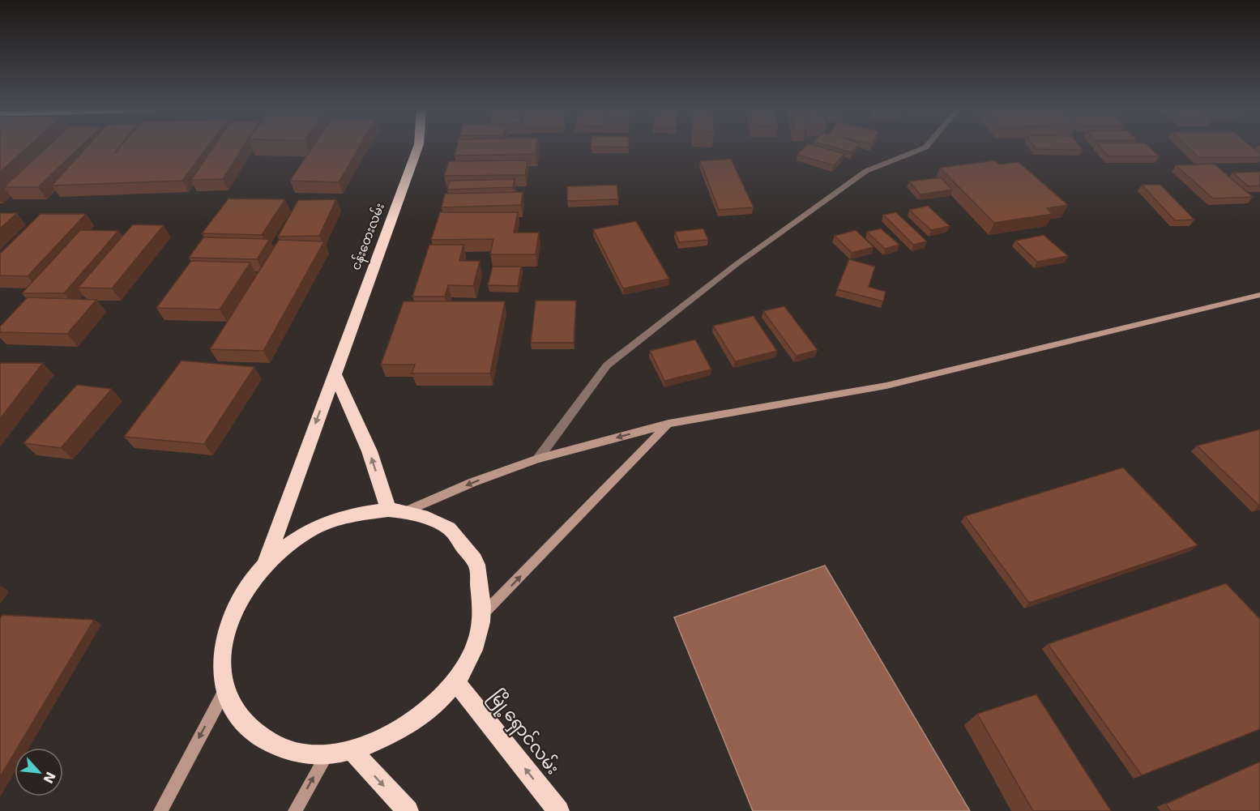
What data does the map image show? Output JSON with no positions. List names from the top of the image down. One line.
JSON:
{"streets":{"highway":["ငန်းတေးလမ်း","မြို့ရှောင်လမ်း"]},"one_way":["ငန်းတေးလမ်း"],"north":"bottom right"}
